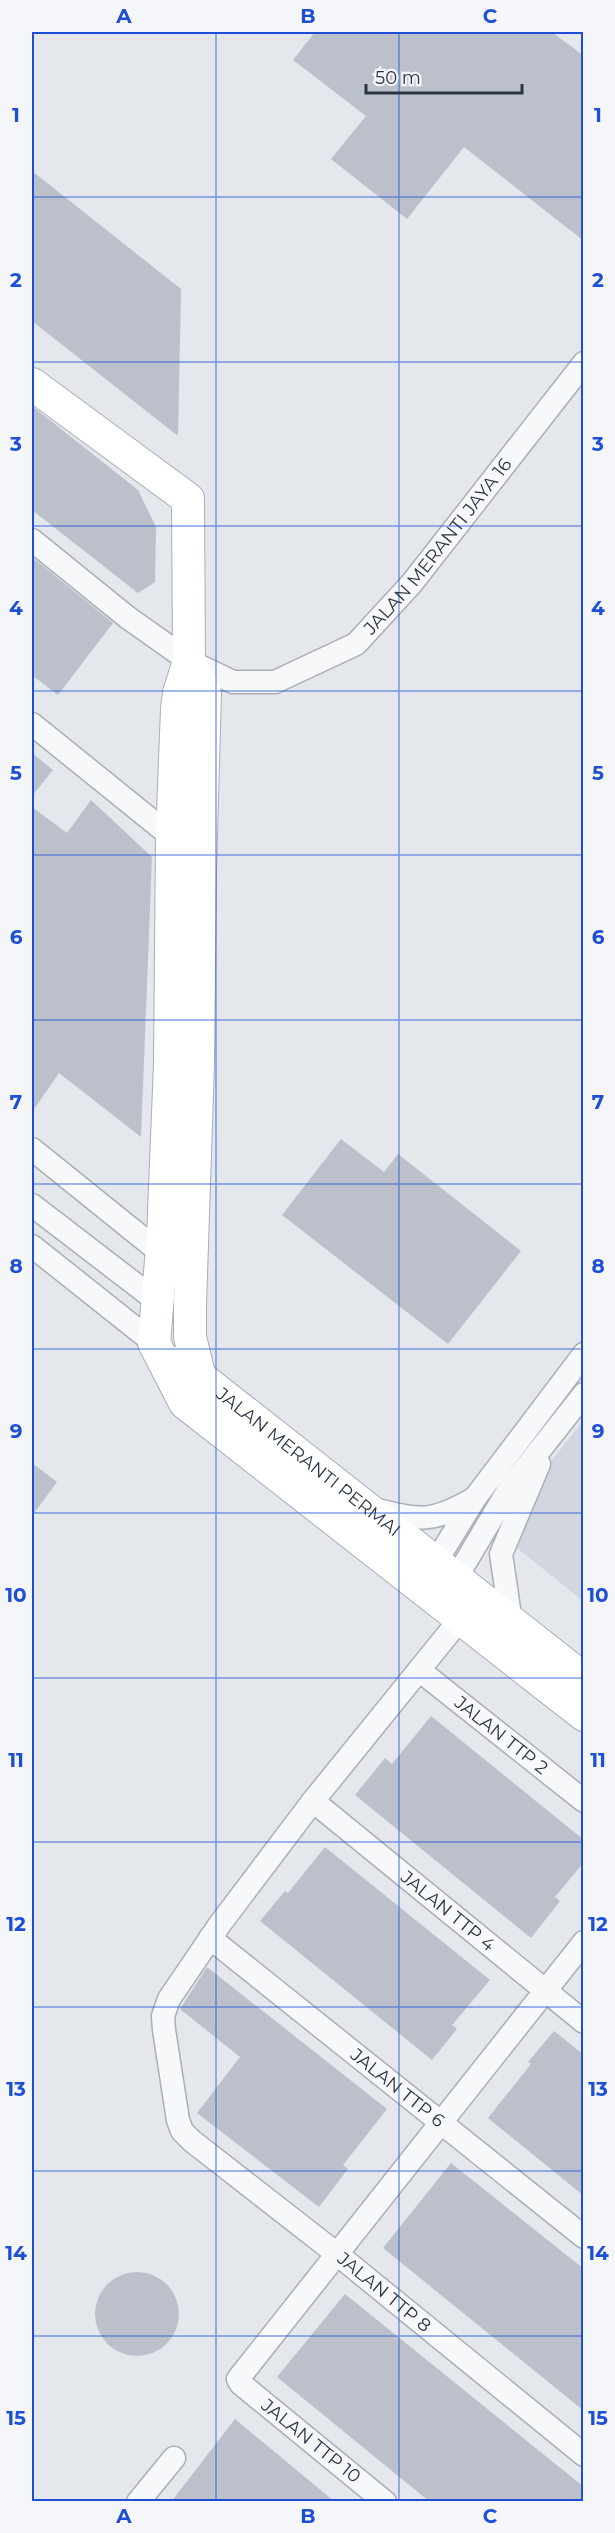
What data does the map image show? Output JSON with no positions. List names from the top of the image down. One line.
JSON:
{"streets":{"street":["JALAN MERANTI JAYA 16","JALAN MERANTI PERMAI","JALAN TTP 2","JALAN TTP 4","JALAN TTP 6","JALAN TTP 8","JALAN TTP 10"]},"crossings":[["JALAN TTP 6","JALAN TTP 8"],["JALAN TTP 8","JALAN TTP 10"]],"scale_bar":"50 m","grid":{"columns":["A","B","C"],"rows":["1","2","3","4","5","6","7","8","9","10","11","12","13","14","15"]}}
